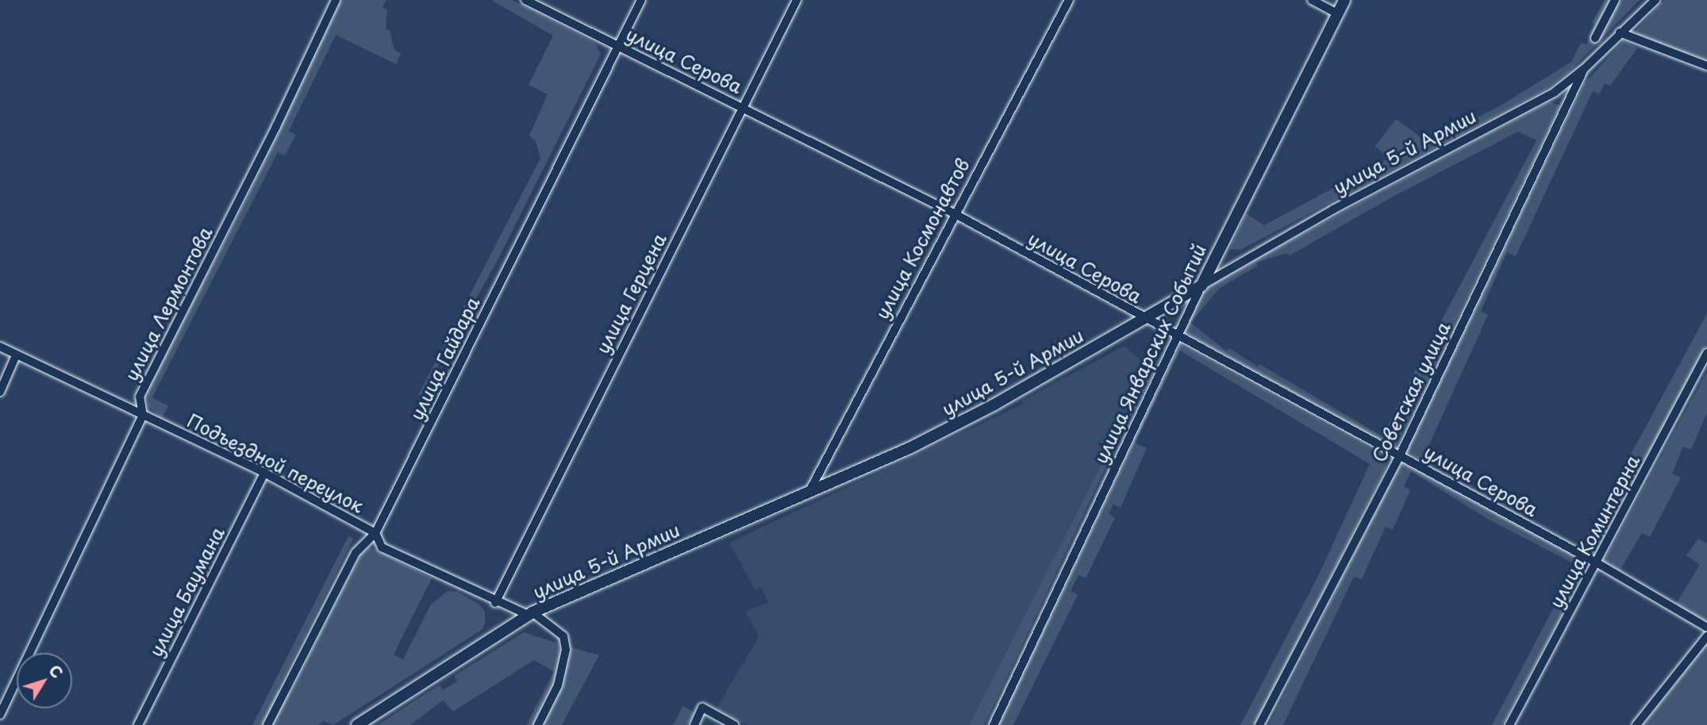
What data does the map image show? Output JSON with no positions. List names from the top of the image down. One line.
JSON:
{"streets":{"street":["улица Серова","улица 5-й Армии","улица Космонавтов","улица Герцена","улица Лермонтова","улица Январских Событий","улица Гайдара","Советская улица","Подъездной переулок","улица Коминтерна","улица Баумана"]},"crossings":[["улица Серова","улица 5-й Армии"],["улица Серова","улица Космонавтов"],["улица Серова","улица Герцена"],["улица Серова","улица Январских Событий"],["улица Серова","улица Гайдара"],["улица Серова","Советская улица"],["улица Серова","улица Коминтерна"],["улица 5-й Армии","улица Космонавтов"],["улица 5-й Армии","улица Январских Событий"],["улица 5-й Армии","Советская улица"],["улица 5-й Армии","Подъездной переулок"],["улица Герцена","Подъездной переулок"],["улица Лермонтова","Подъездной переулок"],["улица Гайдара","Подъездной переулок"],["Подъездной переулок","улица Баумана"]],"north":"top right"}
